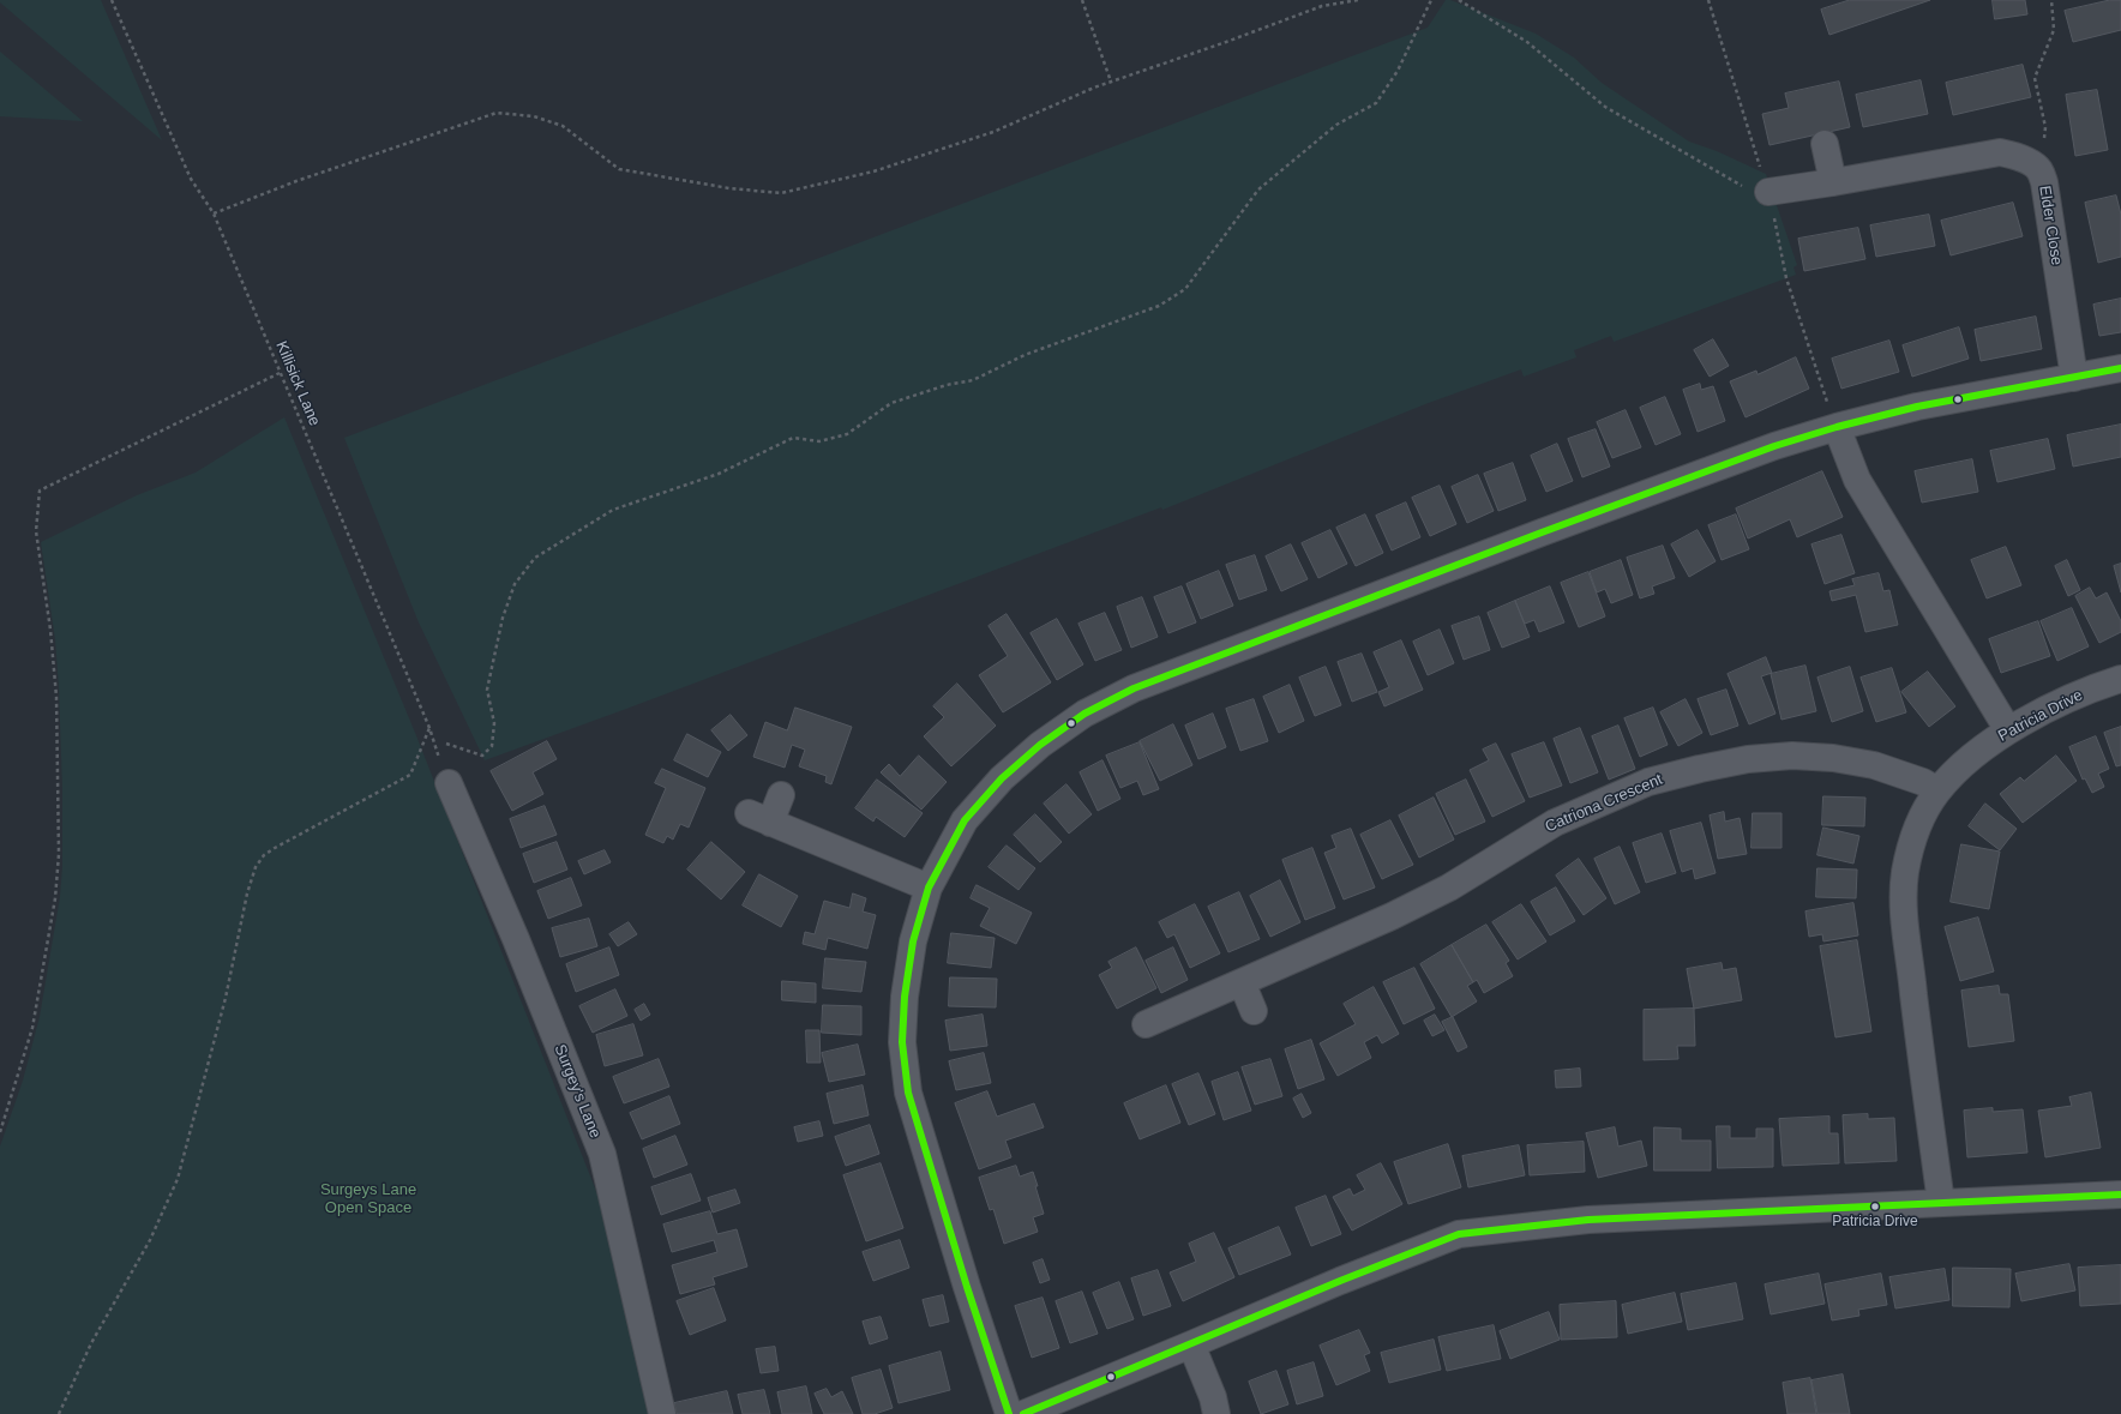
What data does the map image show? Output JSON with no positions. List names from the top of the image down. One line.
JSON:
{"streets":{"street":["Elder Close","Patricia Drive","Catriona Crescent","Surgey's Lane"],"path":["Killisick Lane"]},"crossings":[["Killisick Lane","Surgey's Lane"],["Patricia Drive","Catriona Crescent"]],"parks":["Surgeys Lane Open Space"],"places":["Patricia Drive"]}
